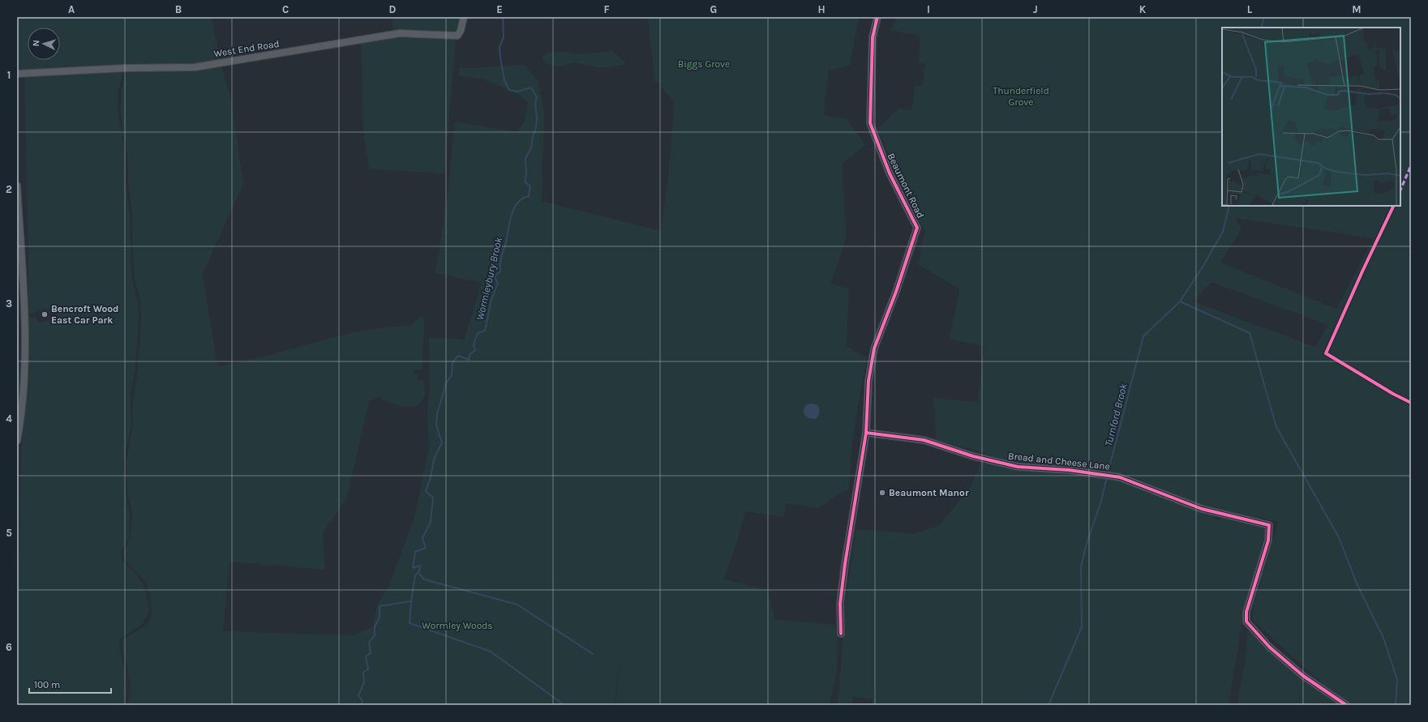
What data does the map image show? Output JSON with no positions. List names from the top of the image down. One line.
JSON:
{"streets":{"street":["West End Road","Beaumont Road","Bread and Cheese Lane"]},"crossings":[["Beaumont Road","Bread and Cheese Lane"]],"water":["Wormleybury Brook","Turnford Brook"],"parks":["Biggs Grove","Thunderfield Grove","Wormley Woods"],"places":["Bencroft Wood East Car Park","Beaumont Manor"],"scale_bar":"100 m","north":"left","grid":{"columns":["A","B","C","D","E","F","G","H","I","J","K","L","M"],"rows":["1","2","3","4","5","6"]}}
